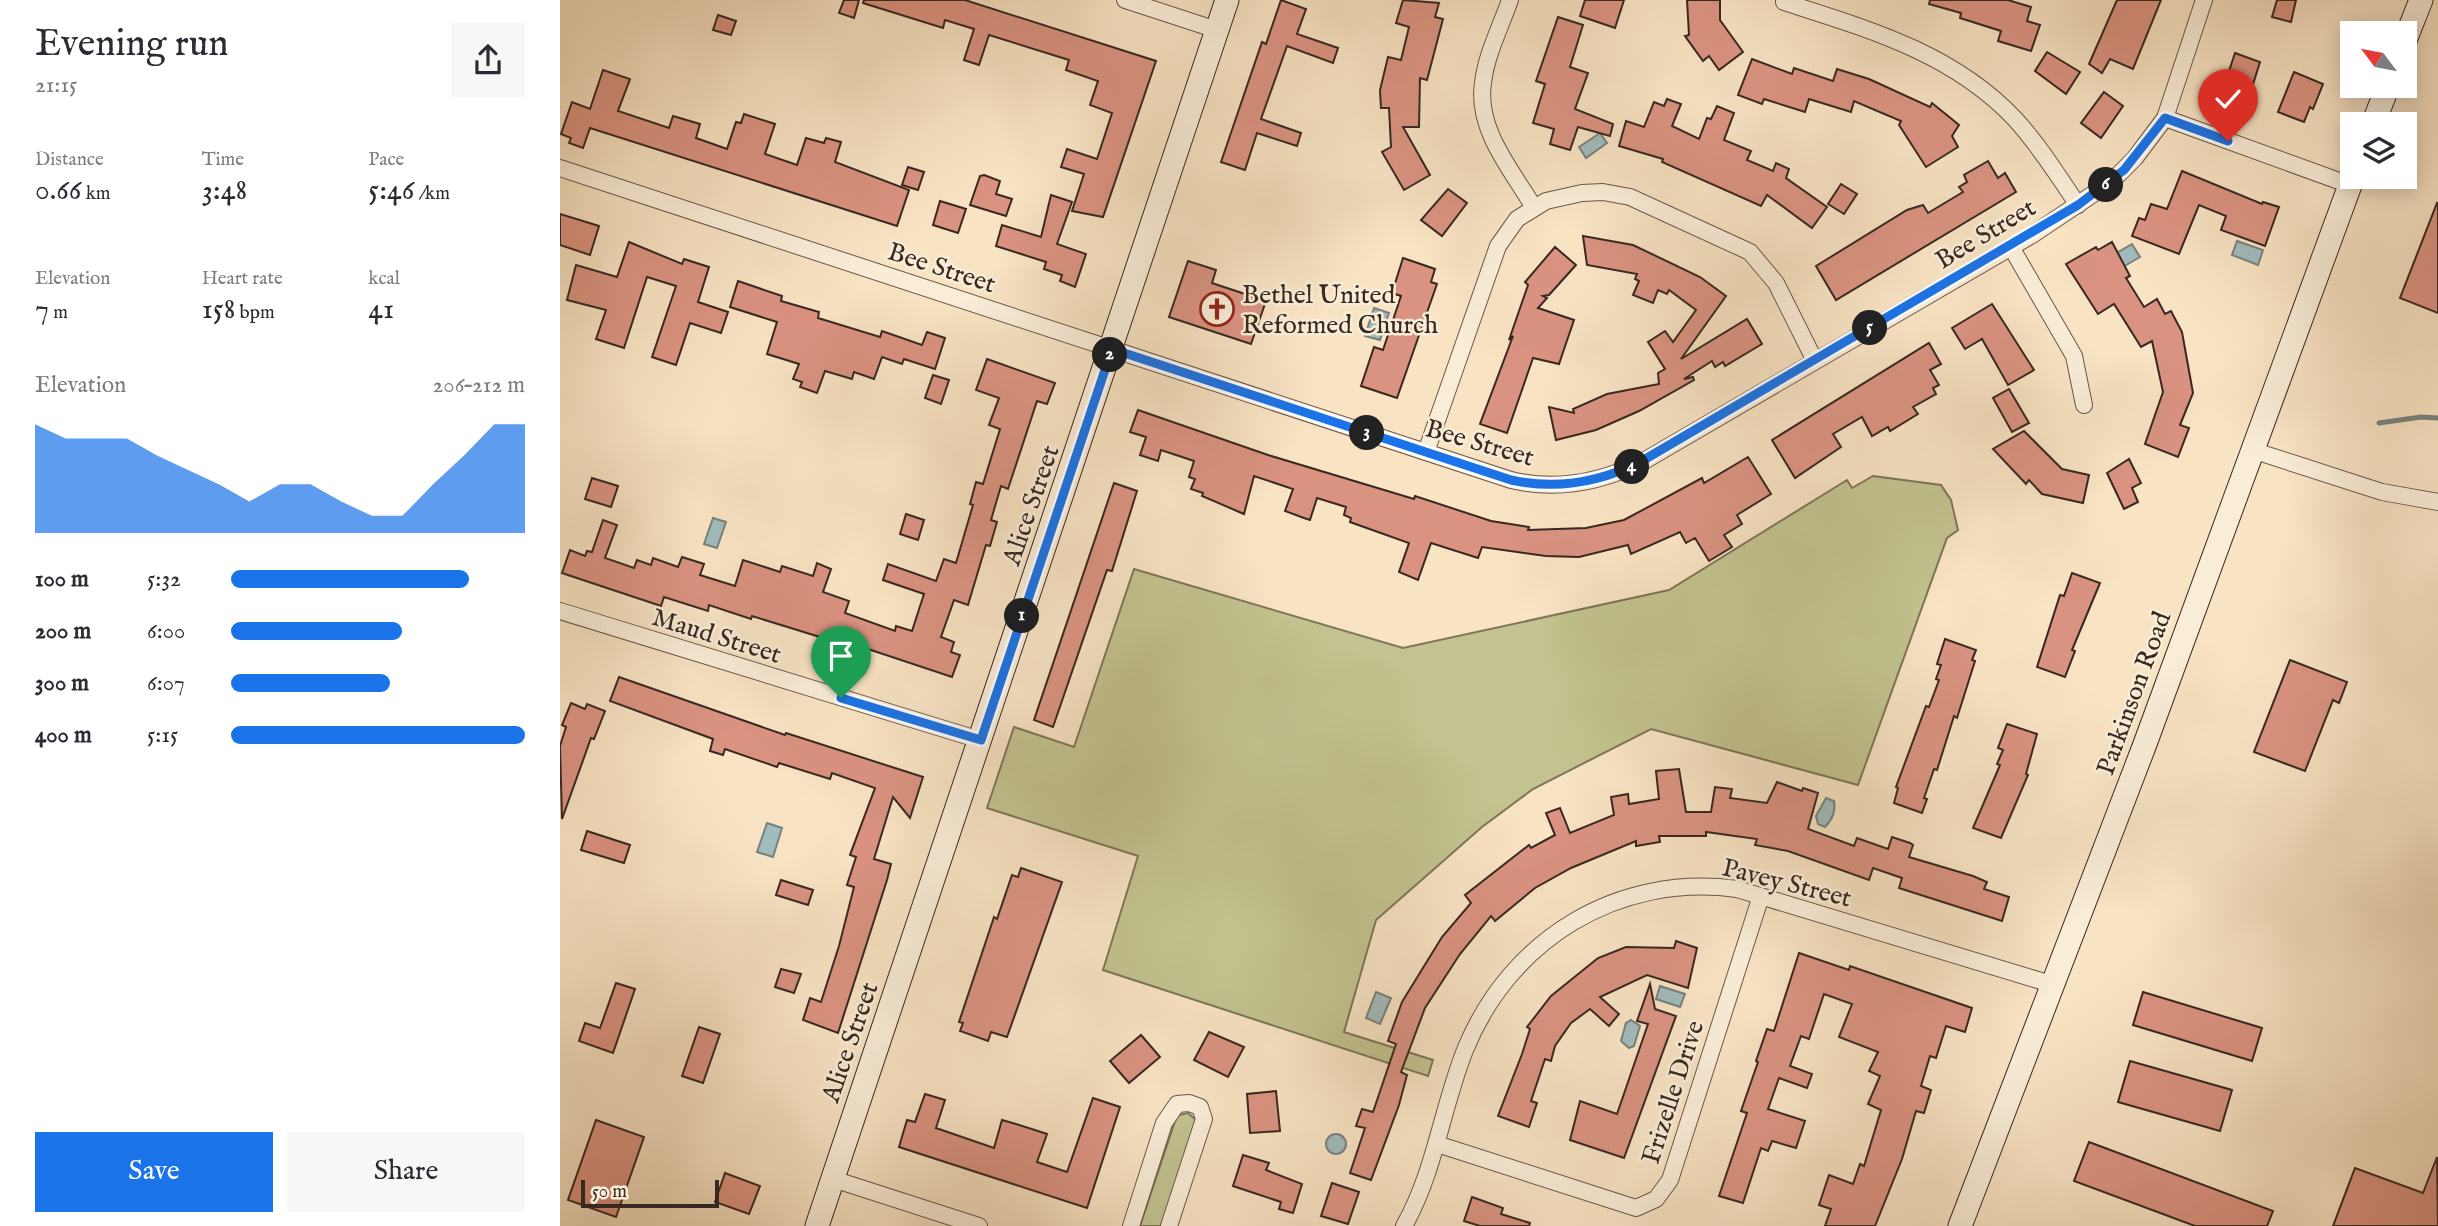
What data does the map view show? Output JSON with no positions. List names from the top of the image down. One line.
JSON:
{"streets":{"street":["Bee Street","Alice Street","Maud Street","Parkinson Road","Pavey Street","Frizelle Drive"]},"crossings":[["Bee Street","Alice Street"],["Alice Street","Maud Street"],["Parkinson Road","Pavey Street"],["Pavey Street","Frizelle Drive"]],"places":{"church":["Bethel United Reformed Church"]},"scale_bar":"50 m","north":"top left","page":{"heading":["Evening run","21:15"],"stats":[["Distance","0.66 km"],["Time","3:48"],["Pace","5:46 /km"],["Elevation","7 m"],["Heart rate","158 bpm"],["kcal","41"]],"pins":["6","5","2","3","4","1"],"chart":["Elevation","206–212 m"],"list":[{"name":"100 m","note":"5:32"},{"name":"200 m","note":"6:00"},{"name":"300 m","note":"6:07"},{"name":"400 m","note":"5:15"}],"buttons":["Save","Share"],"scale":"50 m"}}
